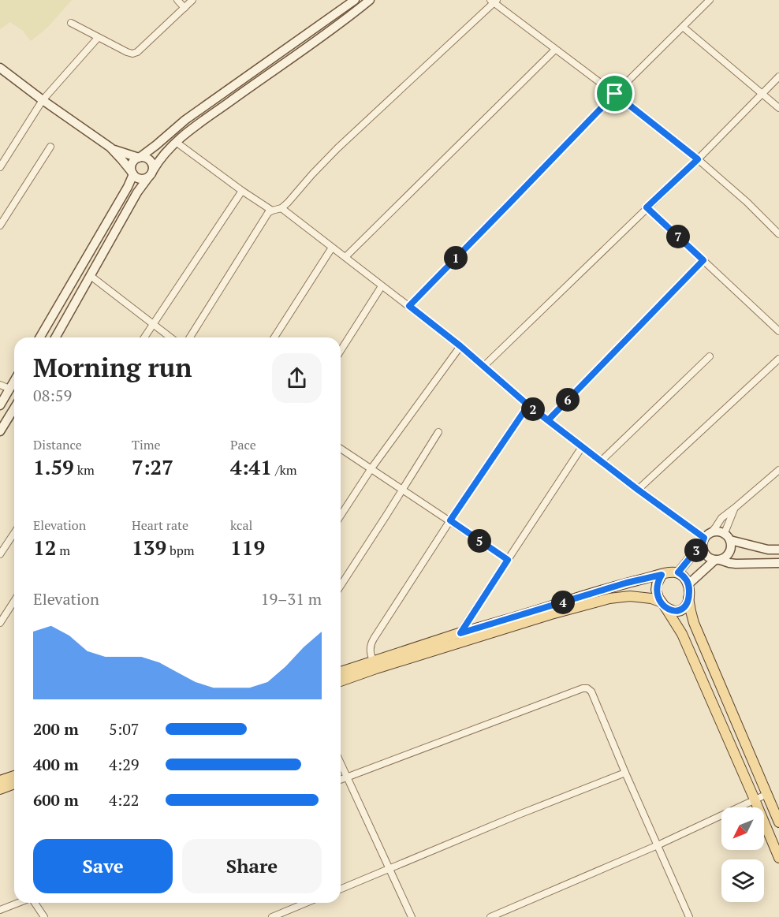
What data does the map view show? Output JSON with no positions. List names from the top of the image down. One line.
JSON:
{"north":"bottom left","page":{"pins":["7","1","6","2","5","3","4"],"heading":["Morning run","08:59"],"stats":[["Distance","1.59 km"],["Time","7:27"],["Pace","4:41 /km"],["Elevation","12 m"],["Heart rate","139 bpm"],["kcal","119"]],"chart":["Elevation","19–31 m"],"list":[{"name":"200 m","note":"5:07"},{"name":"400 m","note":"4:29"},{"name":"600 m","note":"4:22"}],"buttons":["Save","Share"]}}
